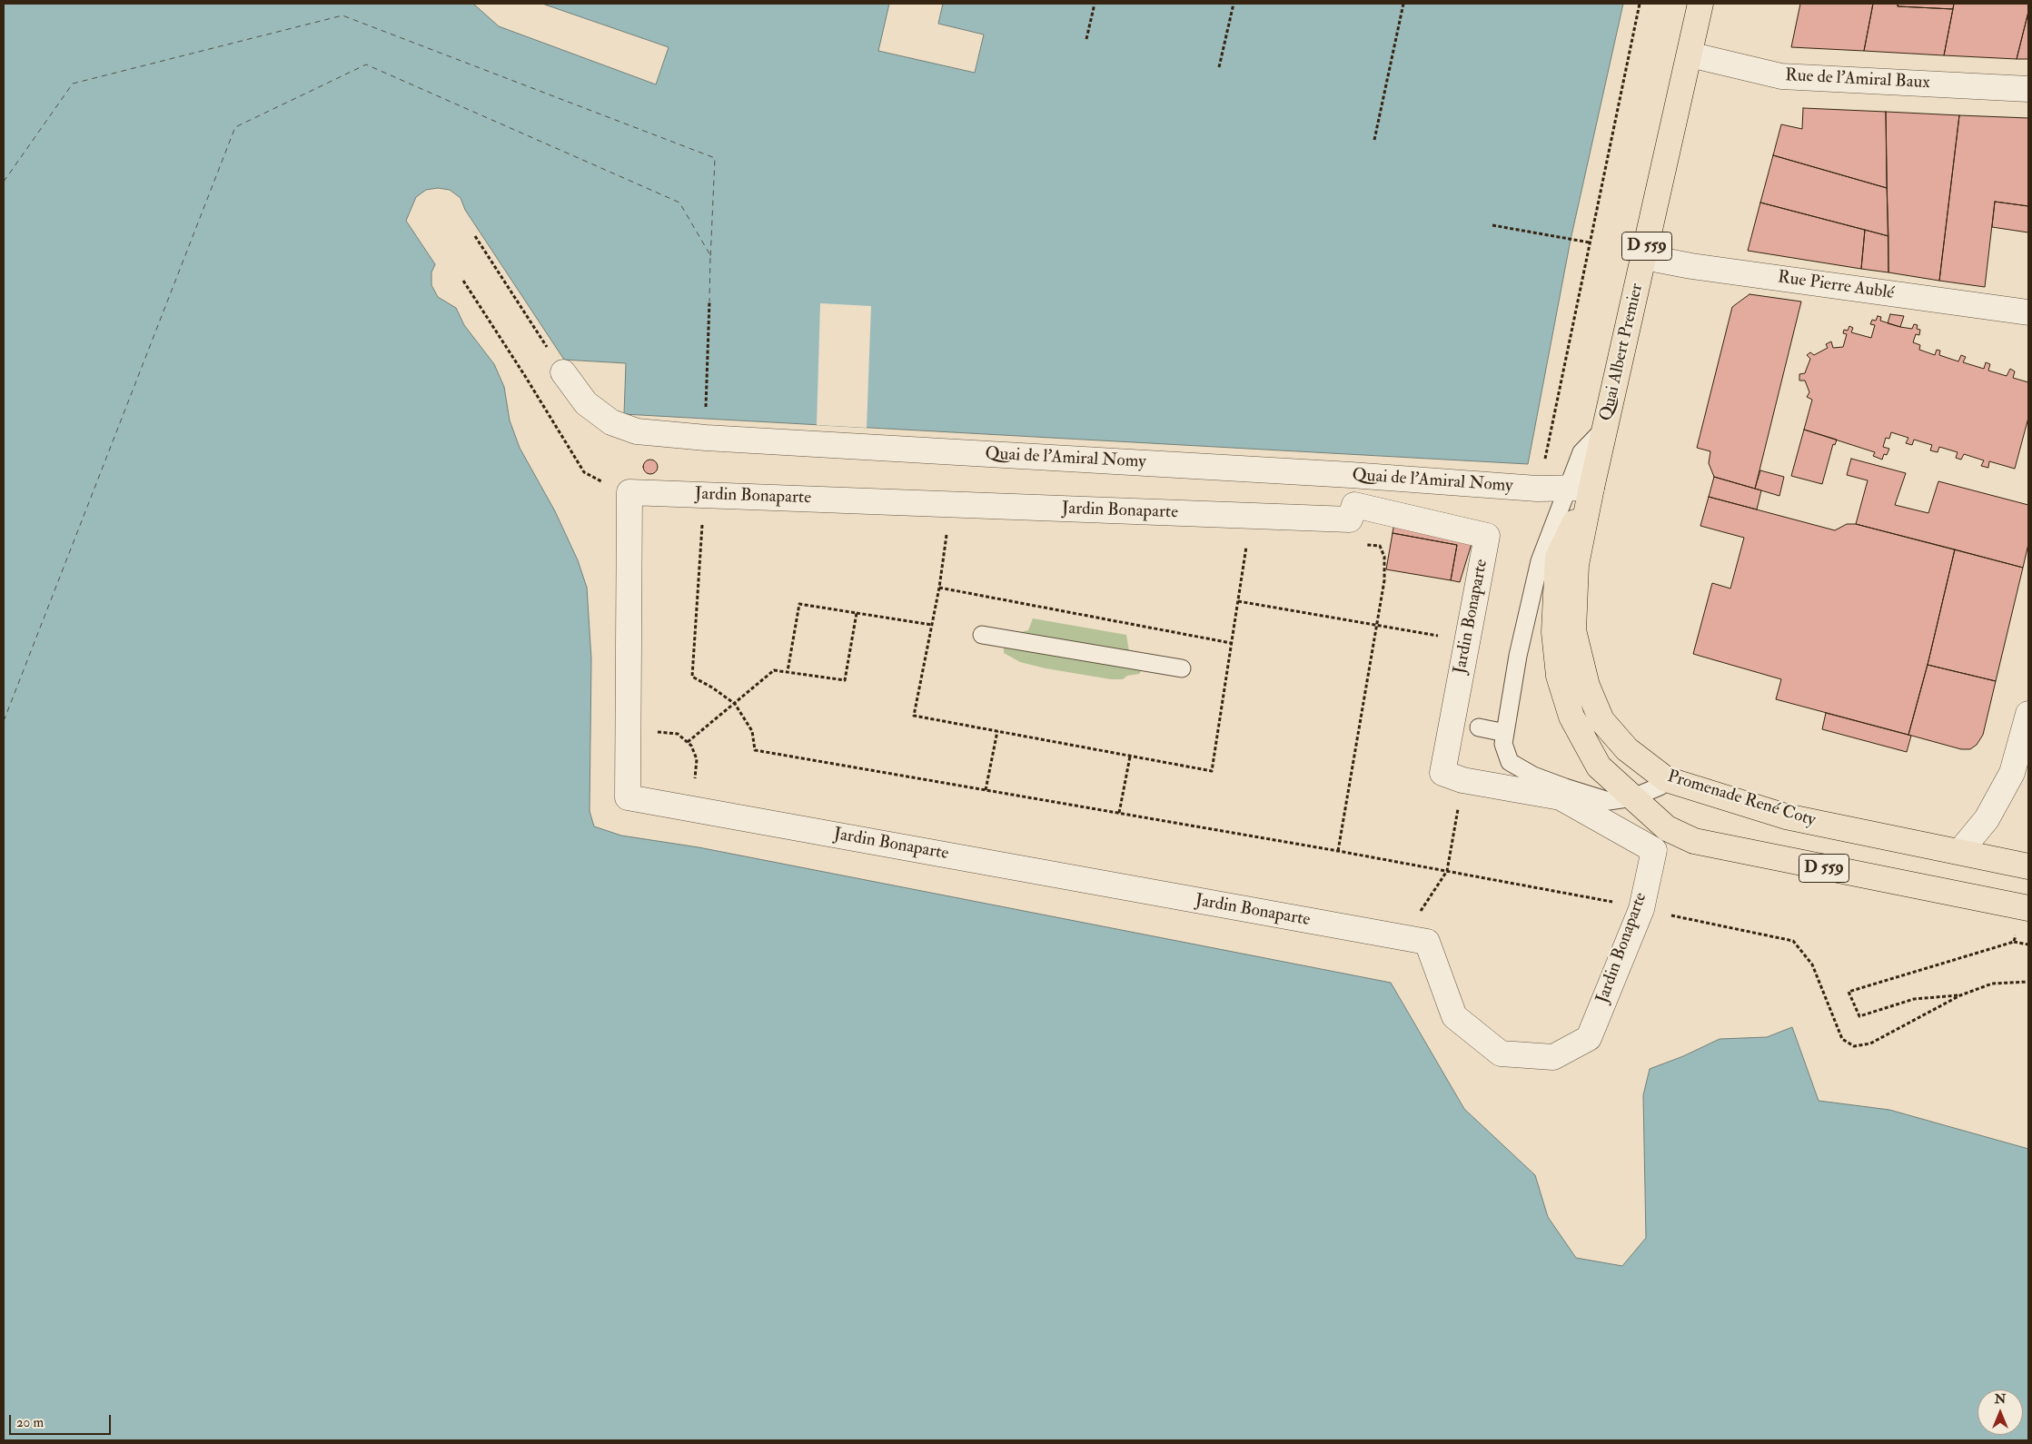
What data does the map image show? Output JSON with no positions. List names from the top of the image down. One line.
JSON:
{"streets":{"main road":["D 559","Quai Albert Premier","Promenade René Coty"],"street":["Rue de l'Amiral Baux","Rue Pierre Aublé","Quai de l'Amiral Nomy","Jardin Bonaparte"]},"crossings":[["Rue de l'Amiral Baux","Quai Albert Premier"],["D 559","Quai Albert Premier"],["D 559","Quai de l'Amiral Nomy"],["D 559","Promenade René Coty"],["Rue Pierre Aublé","Quai Albert Premier"],["Quai Albert Premier","Quai de l'Amiral Nomy"],["Quai Albert Premier","Promenade René Coty"],["Quai de l'Amiral Nomy","Promenade René Coty"]],"scale_bar":"20 m","north":"top"}
